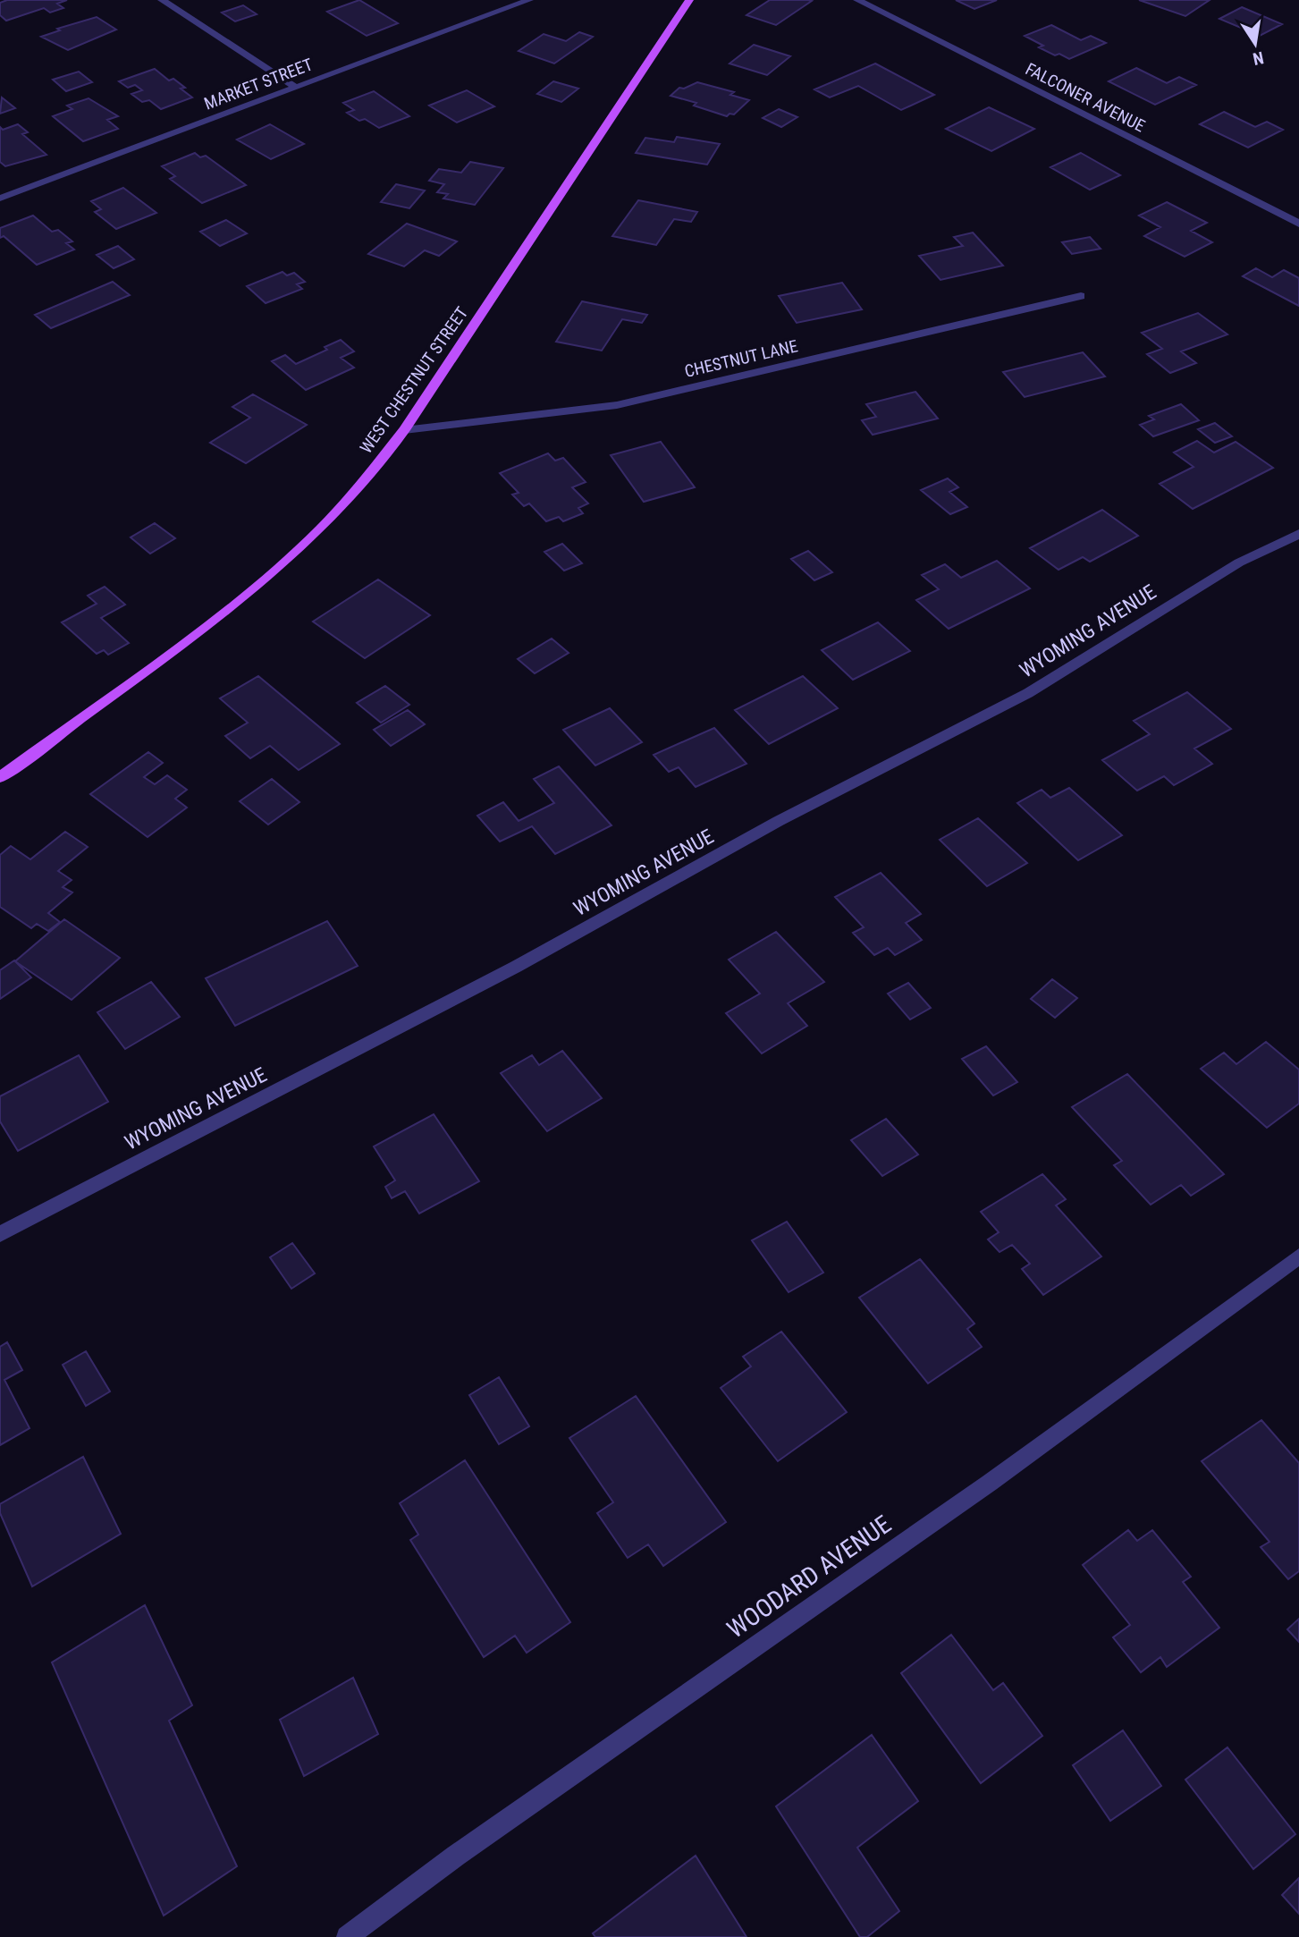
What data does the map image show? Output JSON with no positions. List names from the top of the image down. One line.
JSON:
{"streets":{"main road":["WEST CHESTNUT STREET"],"street":["MARKET STREET","FALCONER AVENUE","CHESTNUT LANE","WYOMING AVENUE","WOODARD AVENUE"]},"crossings":[["CHESTNUT LANE","WEST CHESTNUT STREET"]],"north":"bottom"}
